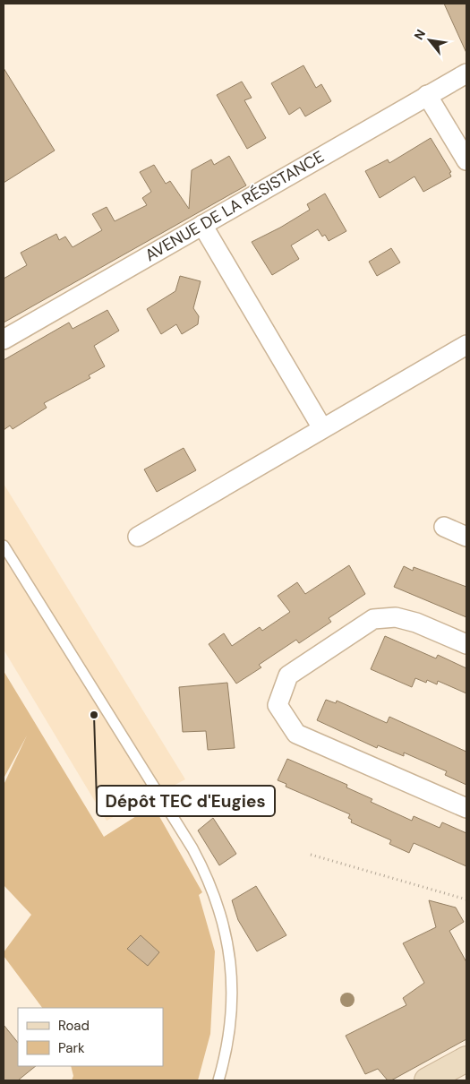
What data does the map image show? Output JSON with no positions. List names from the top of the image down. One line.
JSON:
{"streets":{"street":["AVENUE DE LA RÉSISTANCE"]},"places":["Dépôt TEC d'Eugies"],"legend":["Road","Park"],"north":"top left"}
